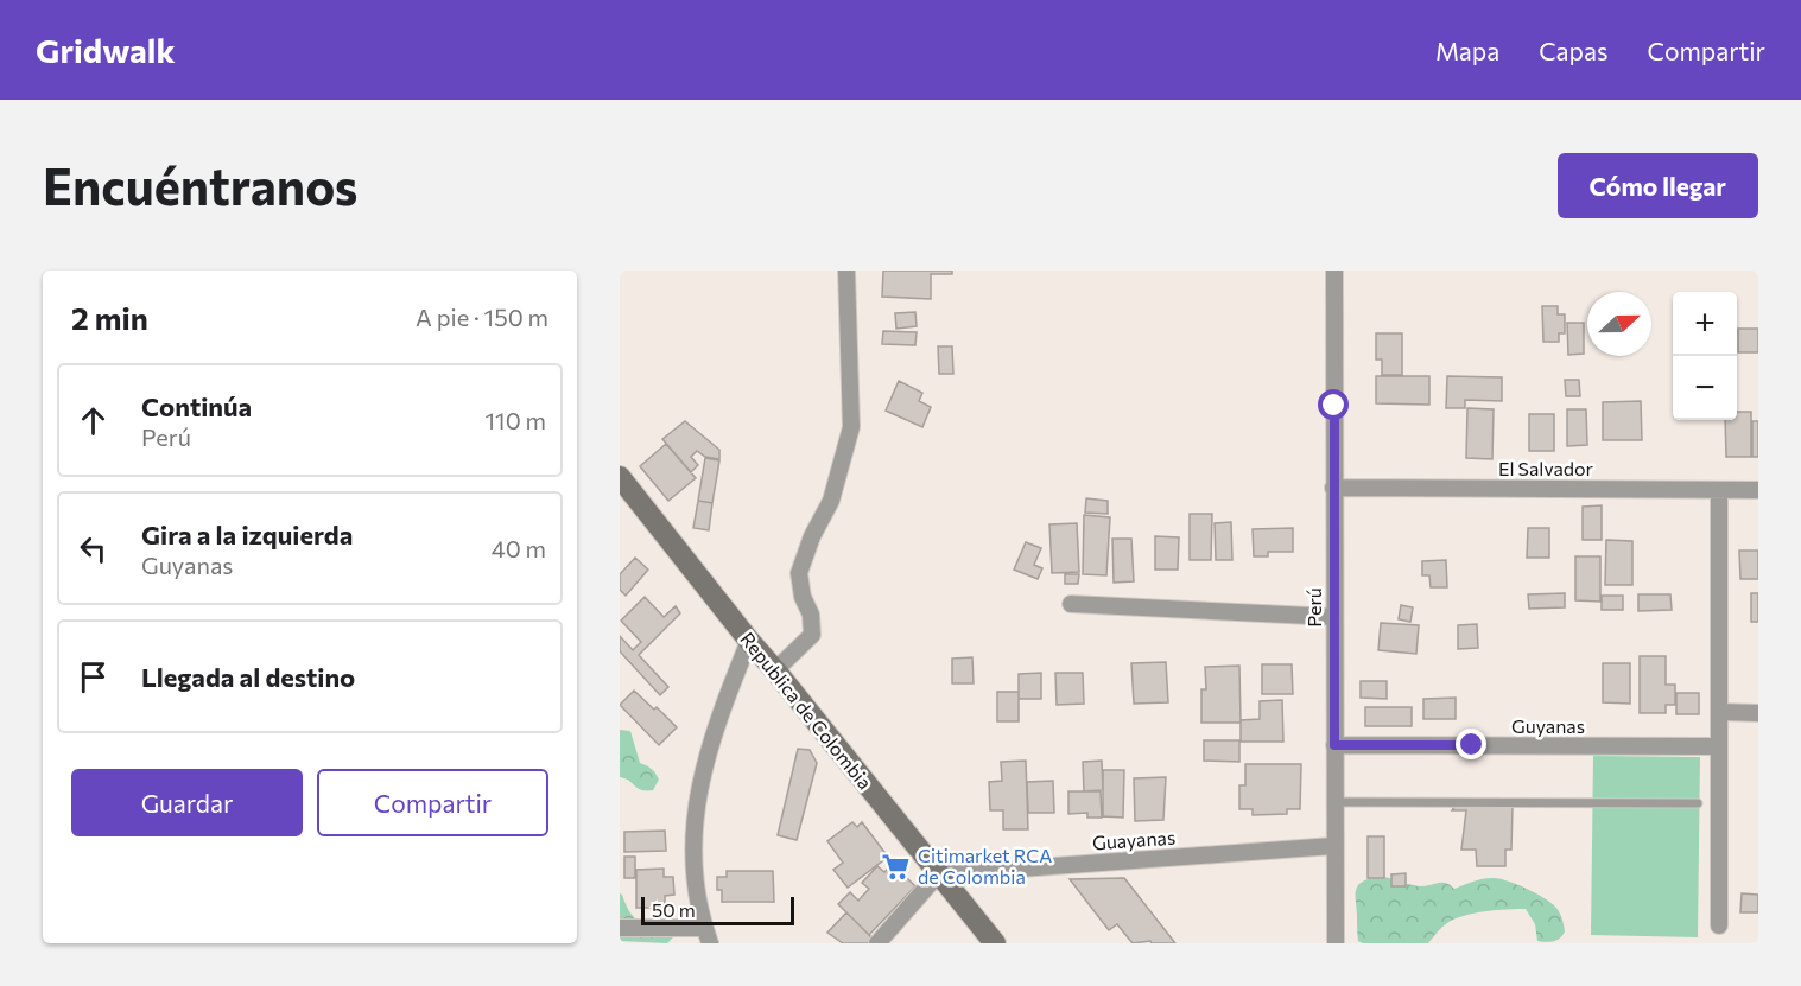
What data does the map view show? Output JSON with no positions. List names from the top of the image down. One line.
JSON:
{"streets":{"street":["El Salvador","Perú","Republica de Colombia","Guyanas","Guayanas"]},"crossings":[["El Salvador","Perú"],["Perú","Guyanas"],["Perú","Guayanas"],["Republica de Colombia","Guayanas"]],"places":{"supermarket":["Citimarket RCA de Colombia"]},"scale_bar":"50 m","north":"right","page":{"header":"Gridwalk","nav":["Mapa","Capas","Compartir"],"buttons":["Cómo llegar",["Guardar","Compartir"]],"title":"Encuéntranos","heading":["2 min","A pie · 150 m"],"map_buttons":["+","−"],"list":[["Continúa","Perú","110 m"],["Gira a la izquierda","Guyanas","40 m"],"Llegada al destino"],"scale":"50 m"}}
